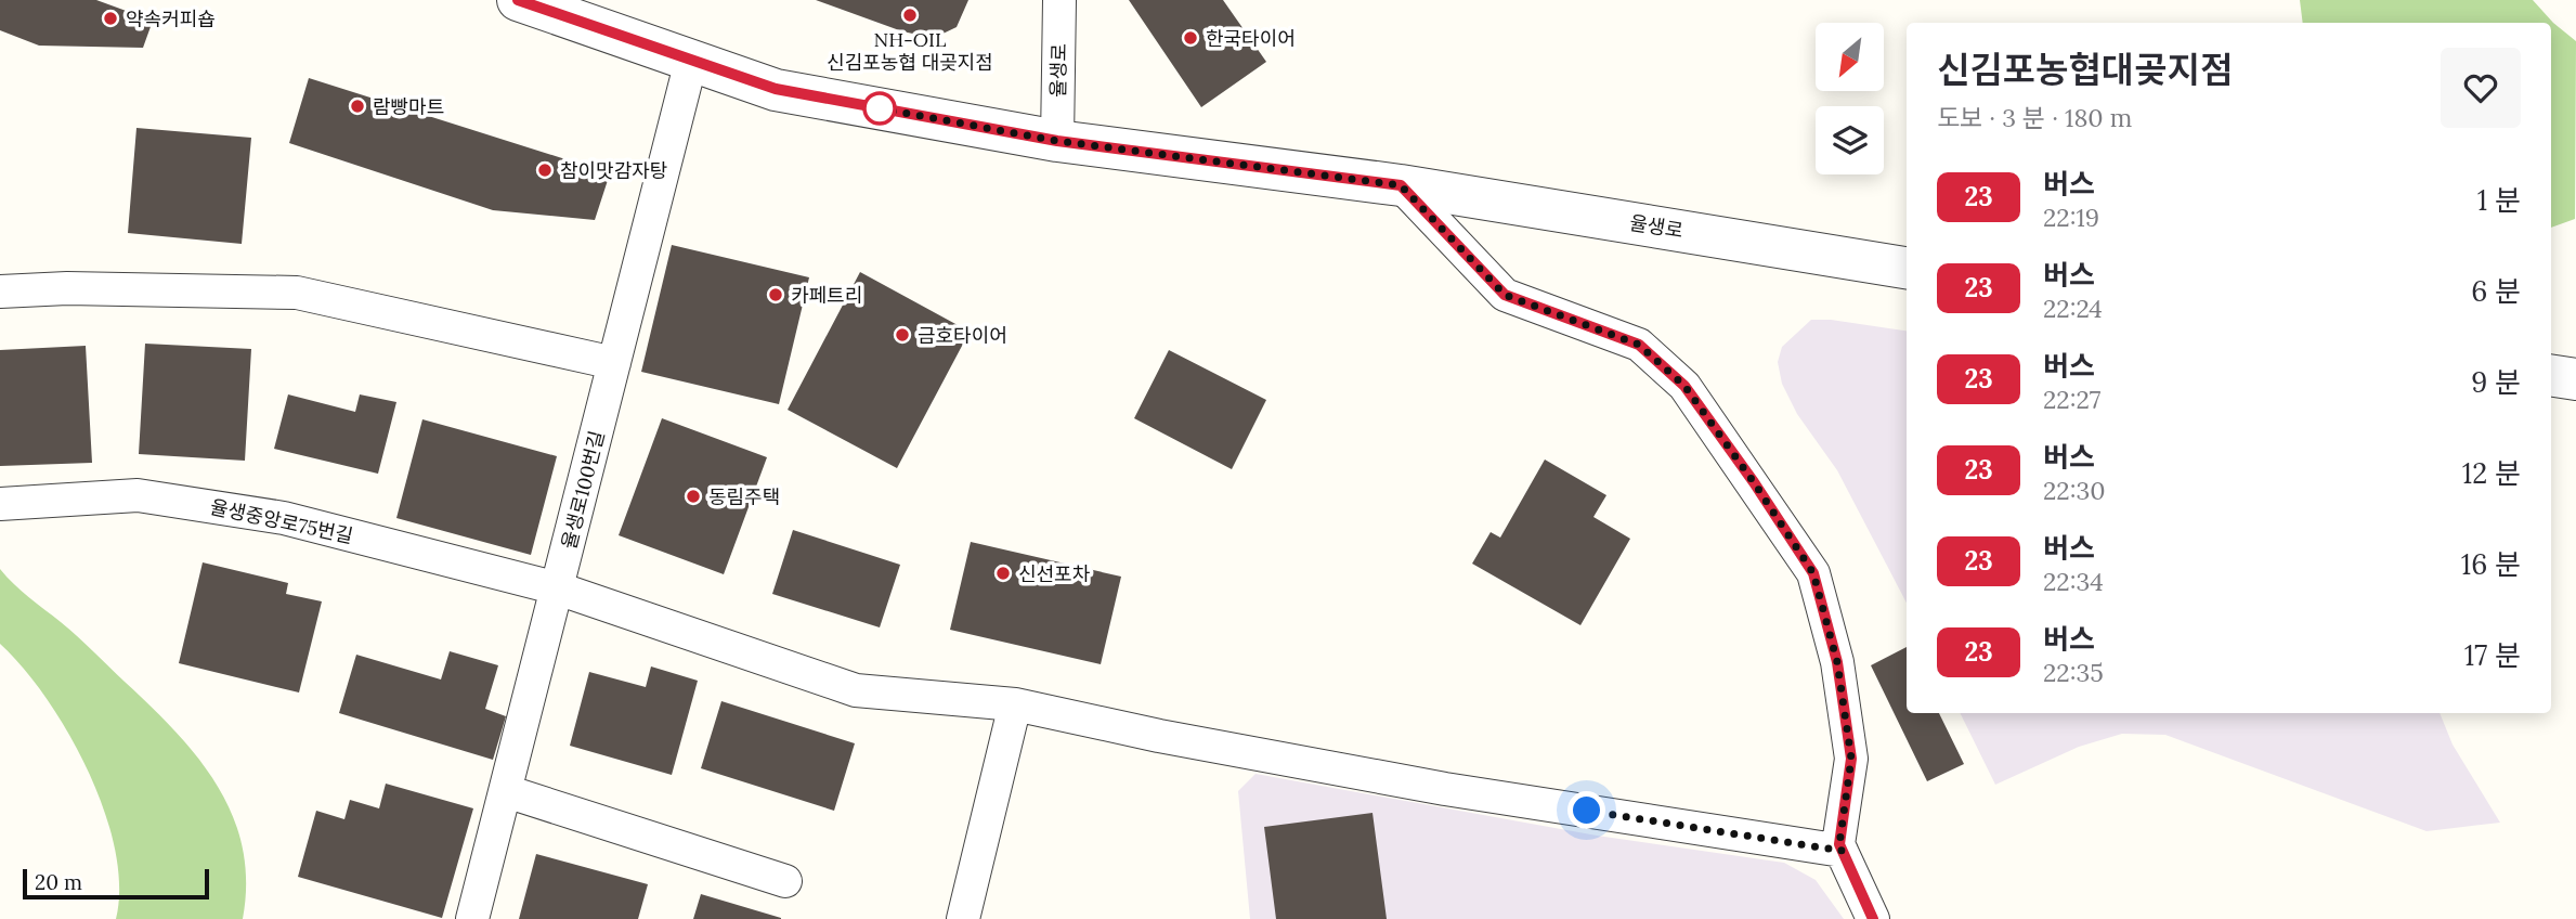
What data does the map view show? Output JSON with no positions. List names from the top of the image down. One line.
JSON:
{"streets":{"street":["율생로"],"lane":["율생로100번길","율생중앙로75번길"]},"crossings":[["율생로","율생로100번길"],["율생로100번길","율생중앙로75번길"]],"places":["NH-OIL 신김포농협 대곶지점","약속커피숍","한국타이어","람빵마트","참이맛감자탕","카페트리","금호타이어","동림주택","신선포차"],"lines":["bus line 23"],"scale_bar":"20 m","north":"bottom left","page":{"heading":["신김포농협대곶지점","도보 · 3 분 · 180 m"],"list":[{"mark":"23","name":"버스","note":"22:19","value":"1 분"},{"mark":"23","name":"버스","note":"22:24","value":"6 분"},{"mark":"23","name":"버스","note":"22:27","value":"9 분"},{"mark":"23","name":"버스","note":"22:30","value":"12 분"},{"mark":"23","name":"버스","note":"22:34","value":"16 분"},{"mark":"23","name":"버스","note":"22:35","value":"17 분"}],"scale":"20 m"}}
